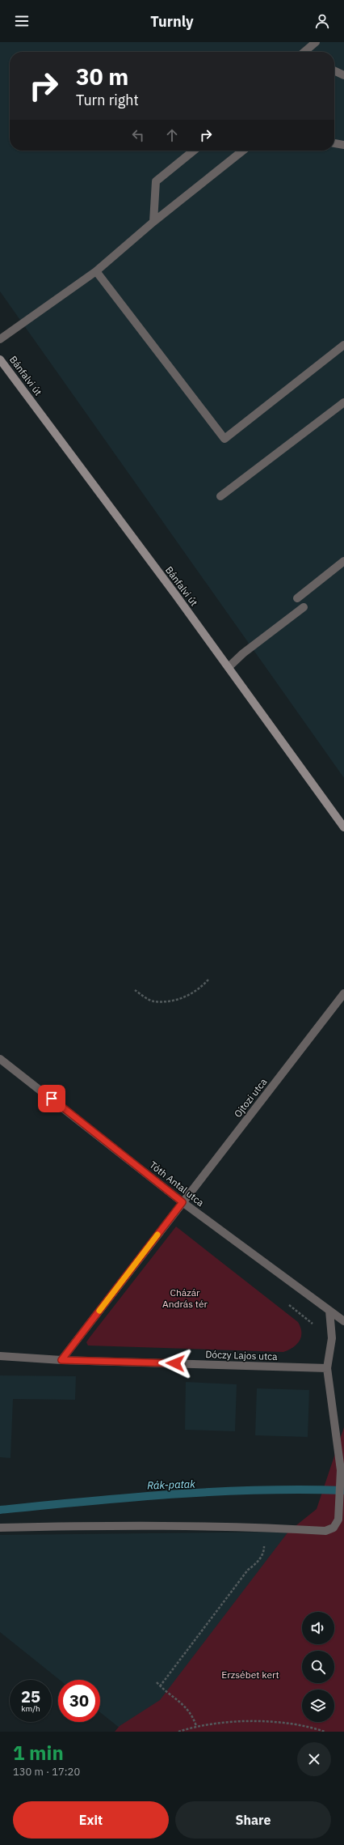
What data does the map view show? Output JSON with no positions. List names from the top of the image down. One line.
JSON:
{"streets":{"main road":["Bánfalvi út"],"street":["Ojtozi utca","Tóth Antal utca","Dóczy Lajos utca"]},"crossings":[["Ojtozi utca","Tóth Antal utca"],["Ojtozi utca","Dóczy Lajos utca"]],"water":["Rák-patak"],"parks":["Cházár András tér","Erzsébet kert"],"page":{"header":"Turnly","turn":["30 m","Turn right"],"speed":"25 km/h","limit":"30","heading":["1 min","130 m · 17:20"],"buttons":["Exit","Share"]}}
